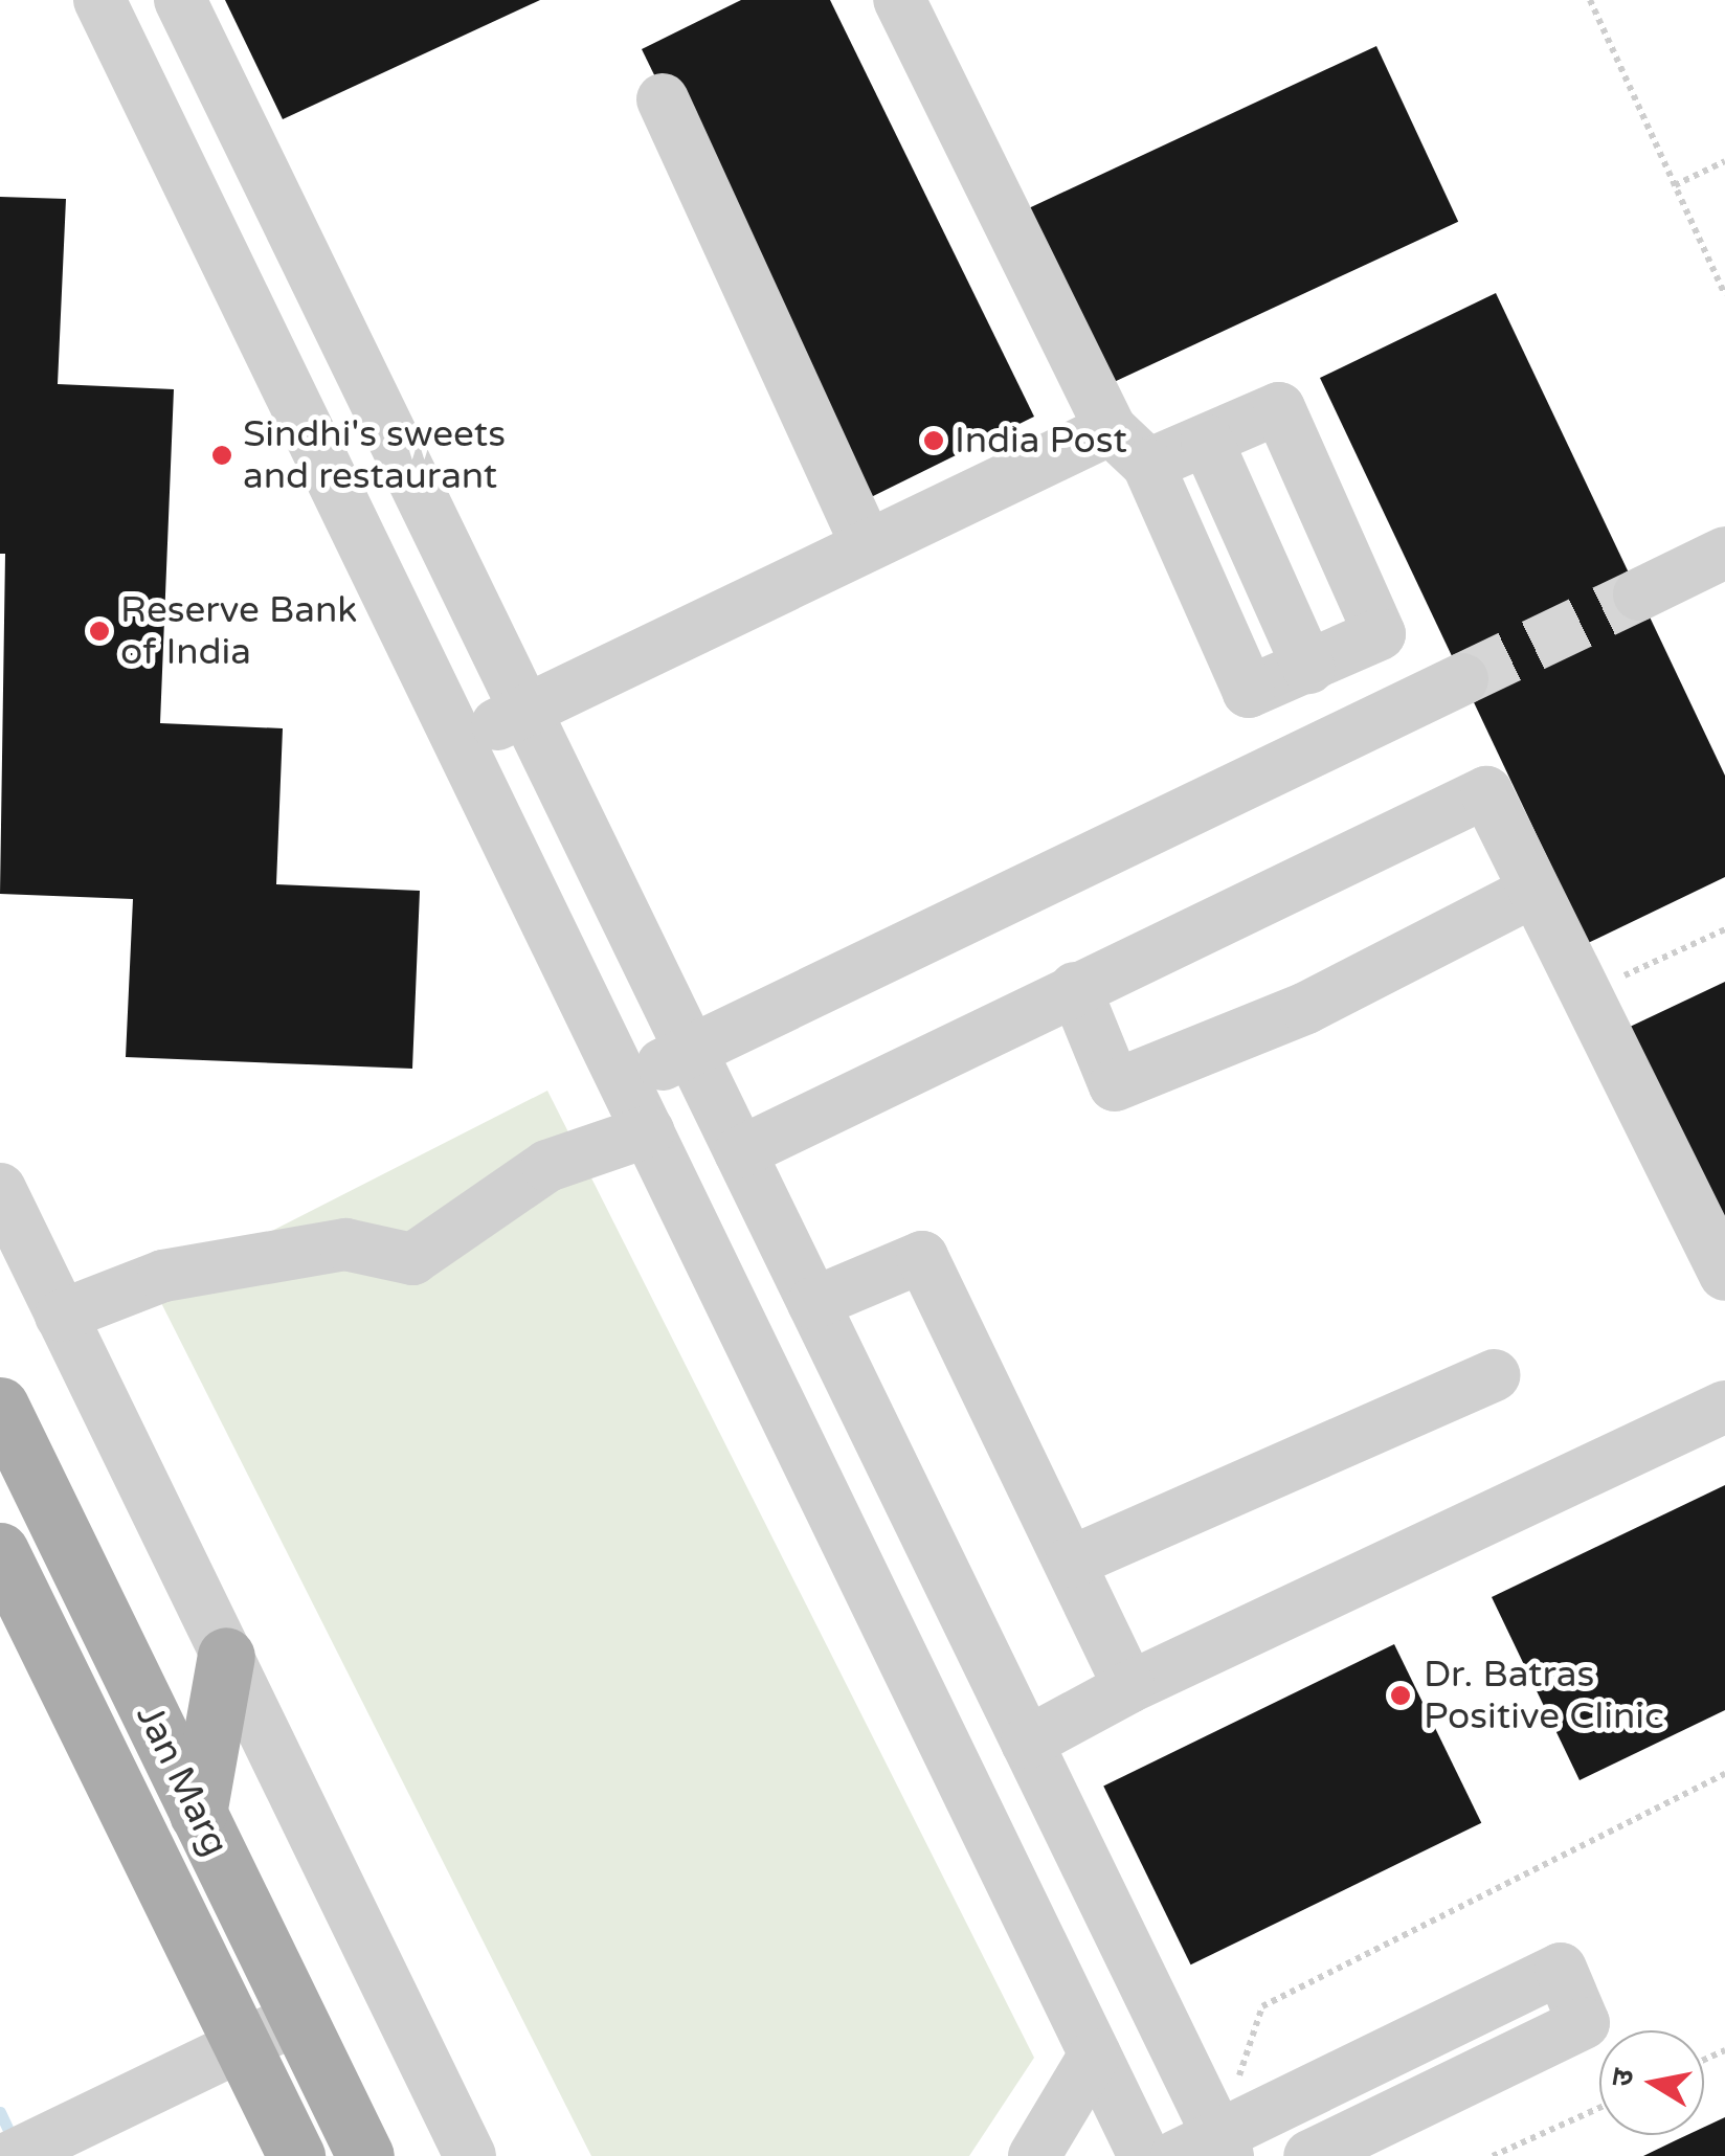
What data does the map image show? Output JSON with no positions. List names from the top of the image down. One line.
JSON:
{"streets":{"main road":["Jan Marg"]},"places":["India Post","Sindhi's sweets and restaurant","Reserve Bank of India","Dr. Batras Positive Clinic"],"north":"left"}
